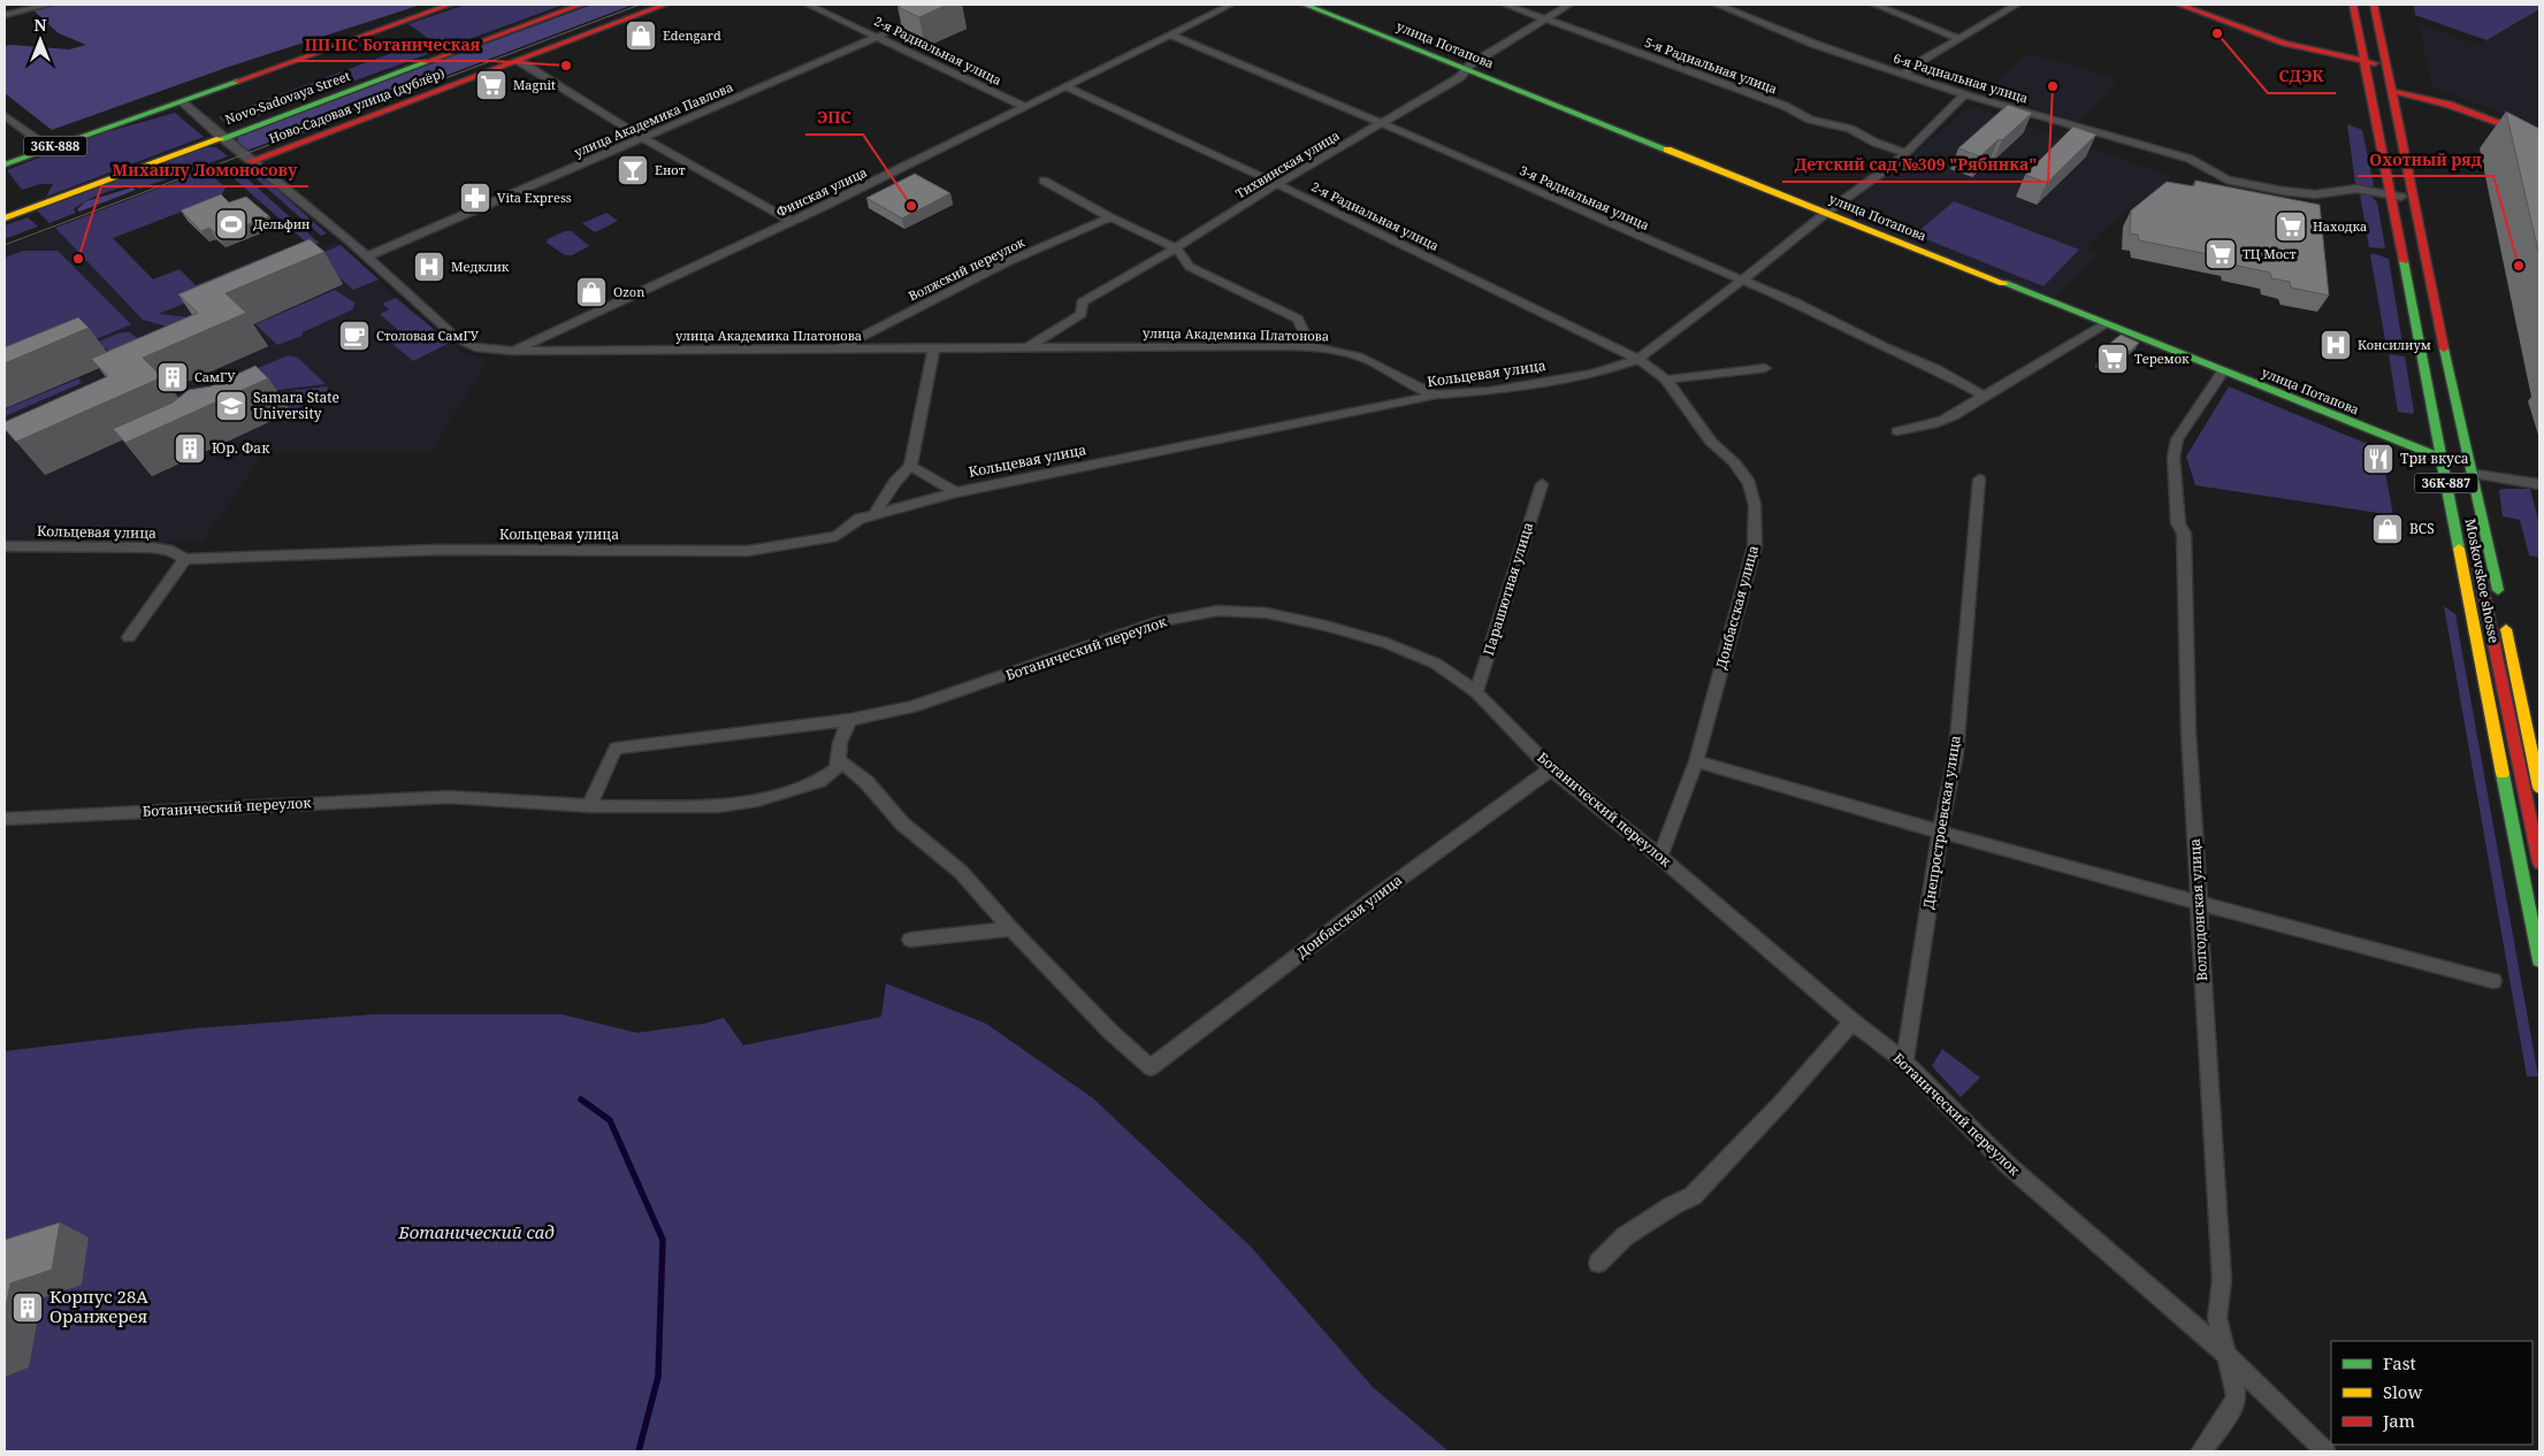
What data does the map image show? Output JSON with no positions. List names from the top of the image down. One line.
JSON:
{"streets":{"main road":["улица Потапова","Novo-Sadovaya Street","Ново-Садовая улица (дублёр)","36К-888","36К-887","Moskovskoe shosse"],"street":["2-я Радиальная улица","5-я Радиальная улица","6-я Радиальная улица","улица Академика Павлова","Тихвинская улица","Финская улица","3-я Радиальная улица","Волжский переулок","улица Академика Платонова","Кольцевая улица","Парашютная улица","Донбасская улица","Ботанический переулок","Днепростроевская улица","Волгодонская улица"]},"crossings":[["улица Потапова","Тихвинская улица"],["улица Потапова","Кольцевая улица"],["улица Потапова","Moskovskoe shosse"],["улица Потапова","Волгодонская улица"],["2-я Радиальная улица","улица Академика Павлова"],["2-я Радиальная улица","Тихвинская улица"],["2-я Радиальная улица","Финская улица"],["2-я Радиальная улица","Кольцевая улица"],["2-я Радиальная улица","Донбасская улица"],["5-я Радиальная улица","Тихвинская улица"],["5-я Радиальная улица","Кольцевая улица"],["6-я Радиальная улица","Кольцевая улица"],["6-я Радиальная улица","Moskovskoe shosse"],["Novo-Sadovaya Street","улица Академика Платонова"],["Ново-Садовая улица (дублёр)","улица Академика Платонова"],["улица Академика Павлова","улица Академика Платонова"],["36К-888","улица Академика Платонова"],["Тихвинская улица","3-я Радиальная улица"],["Тихвинская улица","улица Академика Платонова"],["Финская улица","3-я Радиальная улица"],["Финская улица","улица Академика Платонова"],["3-я Радиальная улица","Кольцевая улица"],["Волжский переулок","улица Академика Платонова"],["улица Академика Платонова","Кольцевая улица"],["Кольцевая улица","Донбасская улица"],["Парашютная улица","Ботанический переулок"],["Донбасская улица","Ботанический переулок"],["Ботанический переулок","Днепростроевская улица"],["Ботанический переулок","Волгодонская улица"]],"parks":["Ботанический сад"],"places":{"other":["СДЭК","ПП ПС Ботаническая","Детский сад №309 \"Рябинка\"","ЭПС","Михаилу Ломоносову","Охотный ряд"],"shop":["Edengard","Ozon","BCS"],"supermarket":["Magnit","Находка","ТЦ Мост","Теремок"],"bar":["Енот"],"pharmacy":["Vita Express"],"sports":["Дельфин"],"hospital":["Медклик","Консилиум"],"cafe":["Столовая СамГУ"],"building":["СамГУ","Юр. Фак","Корпус 28А Оранжерея"],"school or university":["Samara State University"],"restaurant":["Три вкуса"]},"legend":["Fast","Slow","Jam"],"north":"top"}
